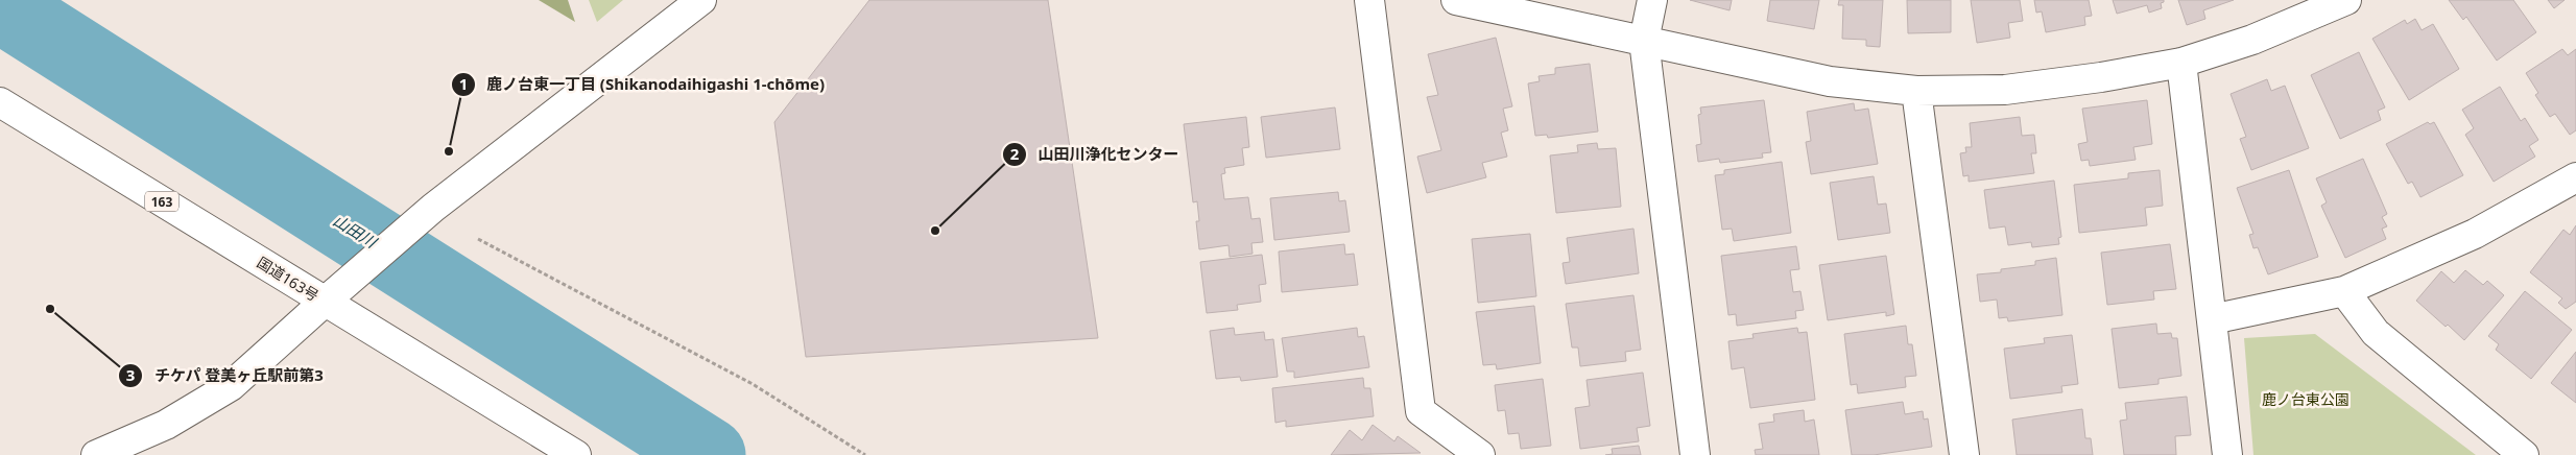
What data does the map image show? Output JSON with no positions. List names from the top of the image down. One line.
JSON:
{"streets":{"main road":["163","国道163号"]},"water":["山田川"],"parks":["鹿ノ台東公園"],"places":["鹿ノ台東一丁目 (Shikanodaihigashi 1-chōme)","山田川浄化センター","チケパ 登美ヶ丘駅前第3"]}
